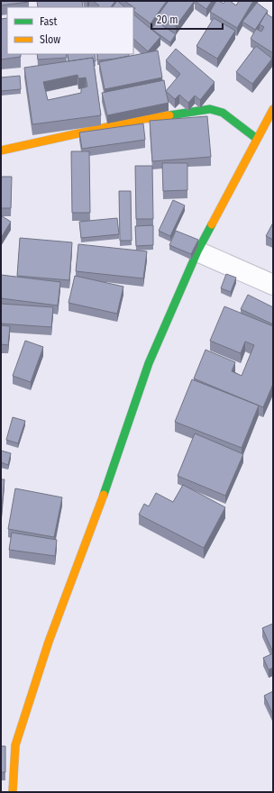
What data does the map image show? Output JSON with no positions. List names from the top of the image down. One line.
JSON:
{"legend":["Fast","Slow"],"scale_bar":"20 m"}
